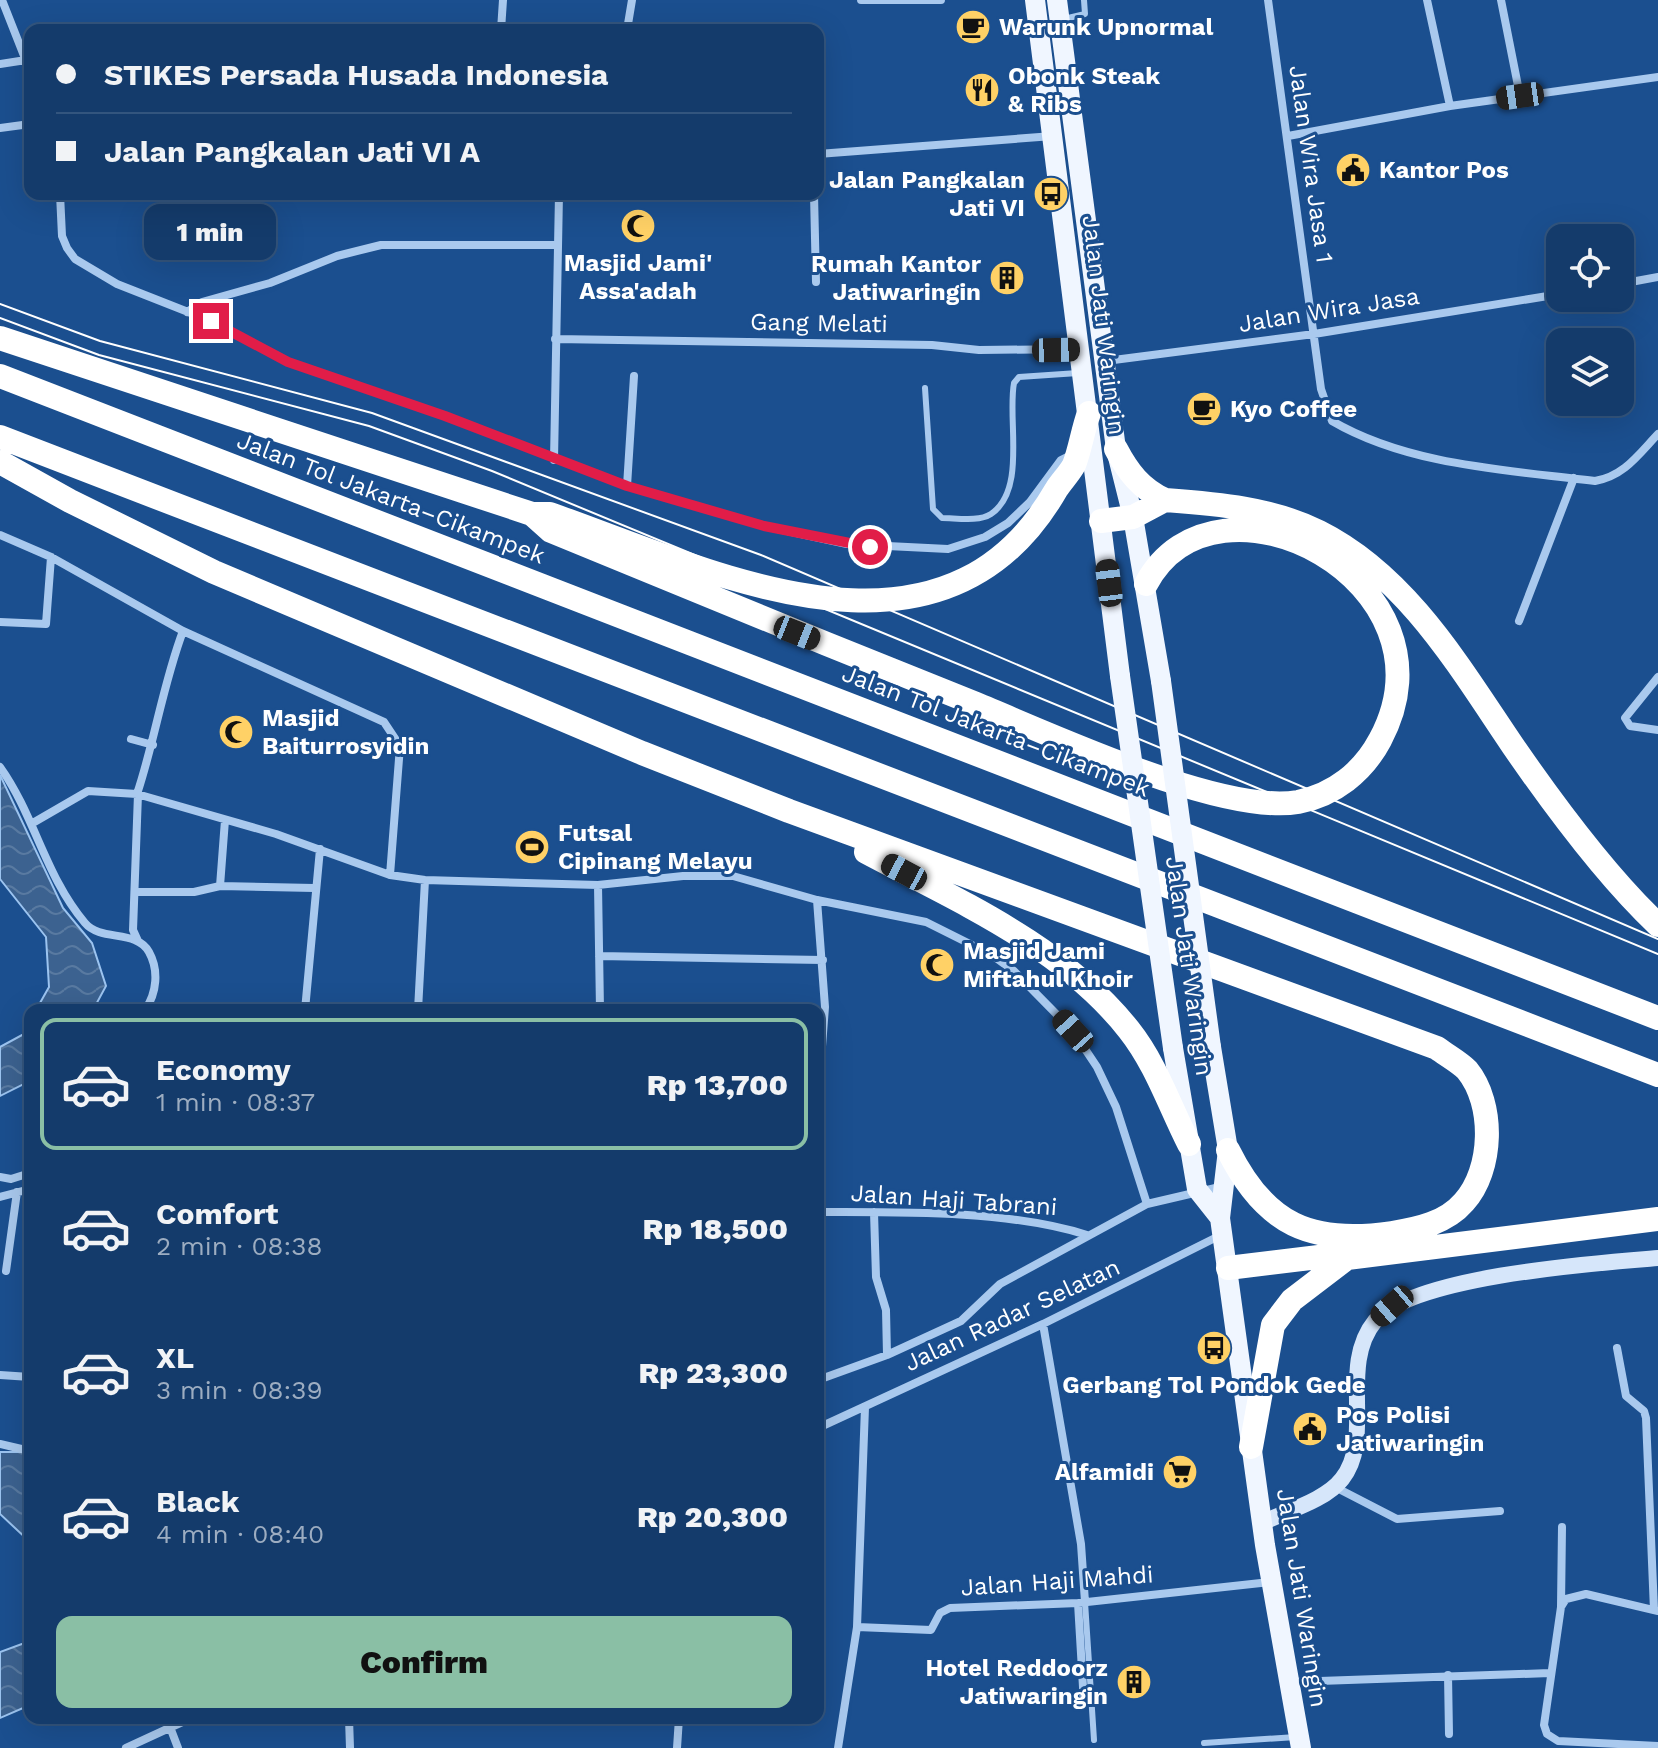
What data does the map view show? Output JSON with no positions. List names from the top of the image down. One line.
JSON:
{"streets":{"highway":["Jalan Tol Jakarta–Cikampek"],"main road":["Jalan Jati Waringin"],"street":["Jalan Wira Jasa 1","Jalan Wira Jasa","Gang Melati","Jalan Haji Tabrani","Jalan Radar Selatan","Jalan Haji Mahdi"]},"crossings":[["Jalan Wira Jasa 1","Jalan Wira Jasa"],["Jalan Wira Jasa","Jalan Jati Waringin"],["Gang Melati","Jalan Jati Waringin"],["Jalan Jati Waringin","Jalan Radar Selatan"],["Jalan Jati Waringin","Jalan Haji Mahdi"]],"places":{"cafe":["Warunk Upnormal","Kyo Coffee"],"restaurant":["Obonk Steak & Ribs"],"public building":["Kantor Pos","Pos Polisi Jatiwaringin"],"bus stop":["Jalan Pangkalan Jati VI","Gerbang Tol Pondok Gede"],"mosque":["Masjid Jami' Assa'adah","Masjid Baiturrosyidin","Masjid Jami Miftahul Khoir"],"building":["Rumah Kantor Jatiwaringin","Hotel Reddoorz Jatiwaringin"],"sports":["Futsal Cipinang Melayu"],"supermarket":["Alfamidi"]},"page":{"banner":["STIKES Persada Husada Indonesia","Jalan Pangkalan Jati VI A"],"bubble":"1 min","list":[{"name":"Economy","note":"1 min · 08:37","value":"Rp 13,700"},{"name":"Comfort","note":"2 min · 08:38","value":"Rp 18,500"},{"name":"XL","note":"3 min · 08:39","value":"Rp 23,300"},{"name":"Black","note":"4 min · 08:40","value":"Rp 20,300"}],"buttons":"Confirm"}}
